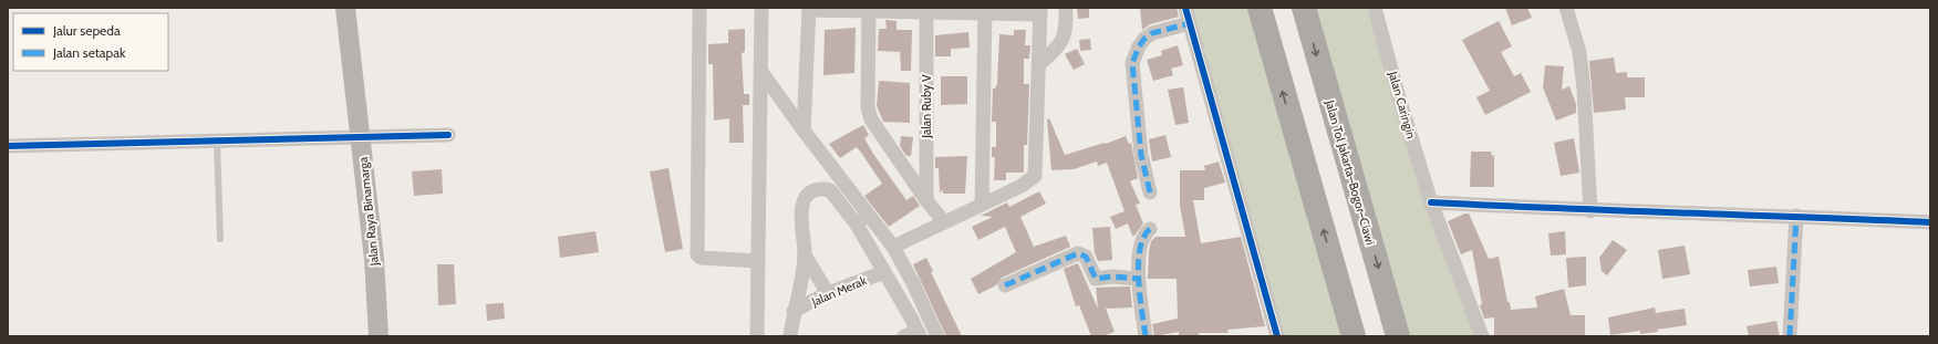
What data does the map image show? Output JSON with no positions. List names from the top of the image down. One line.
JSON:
{"streets":{"highway":["Jalan Tol Jakarta–Bogor–Ciawi"],"street":["Jalan Caringin","Jalan Ruby V","Jalan Raya Binamarga","Jalan Merak"]},"legend":["Jalur sepeda","Jalan setapak"]}
